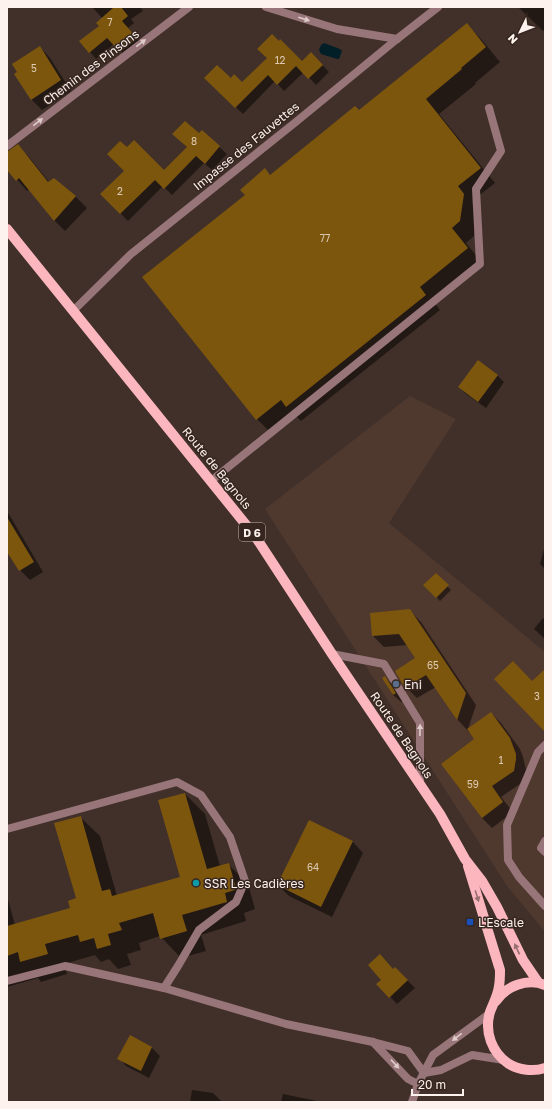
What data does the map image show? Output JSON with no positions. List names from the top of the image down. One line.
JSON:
{"streets":{"main road":["Route de Bagnols","D 6"],"street":["Chemin des Pinsons","Impasse des Fauvettes"]},"crossings":[["Impasse des Fauvettes","Route de Bagnols"],["Route de Bagnols","D 6"]],"one_way":["Chemin des Pinsons"],"places":{"other":["Eni","SSR Les Cadières"],"transit":["L'Escale"]},"house_numbers":["7","12","5","8","2","77","65","3","1","59","64"],"scale_bar":"20 m","north":"bottom left"}
